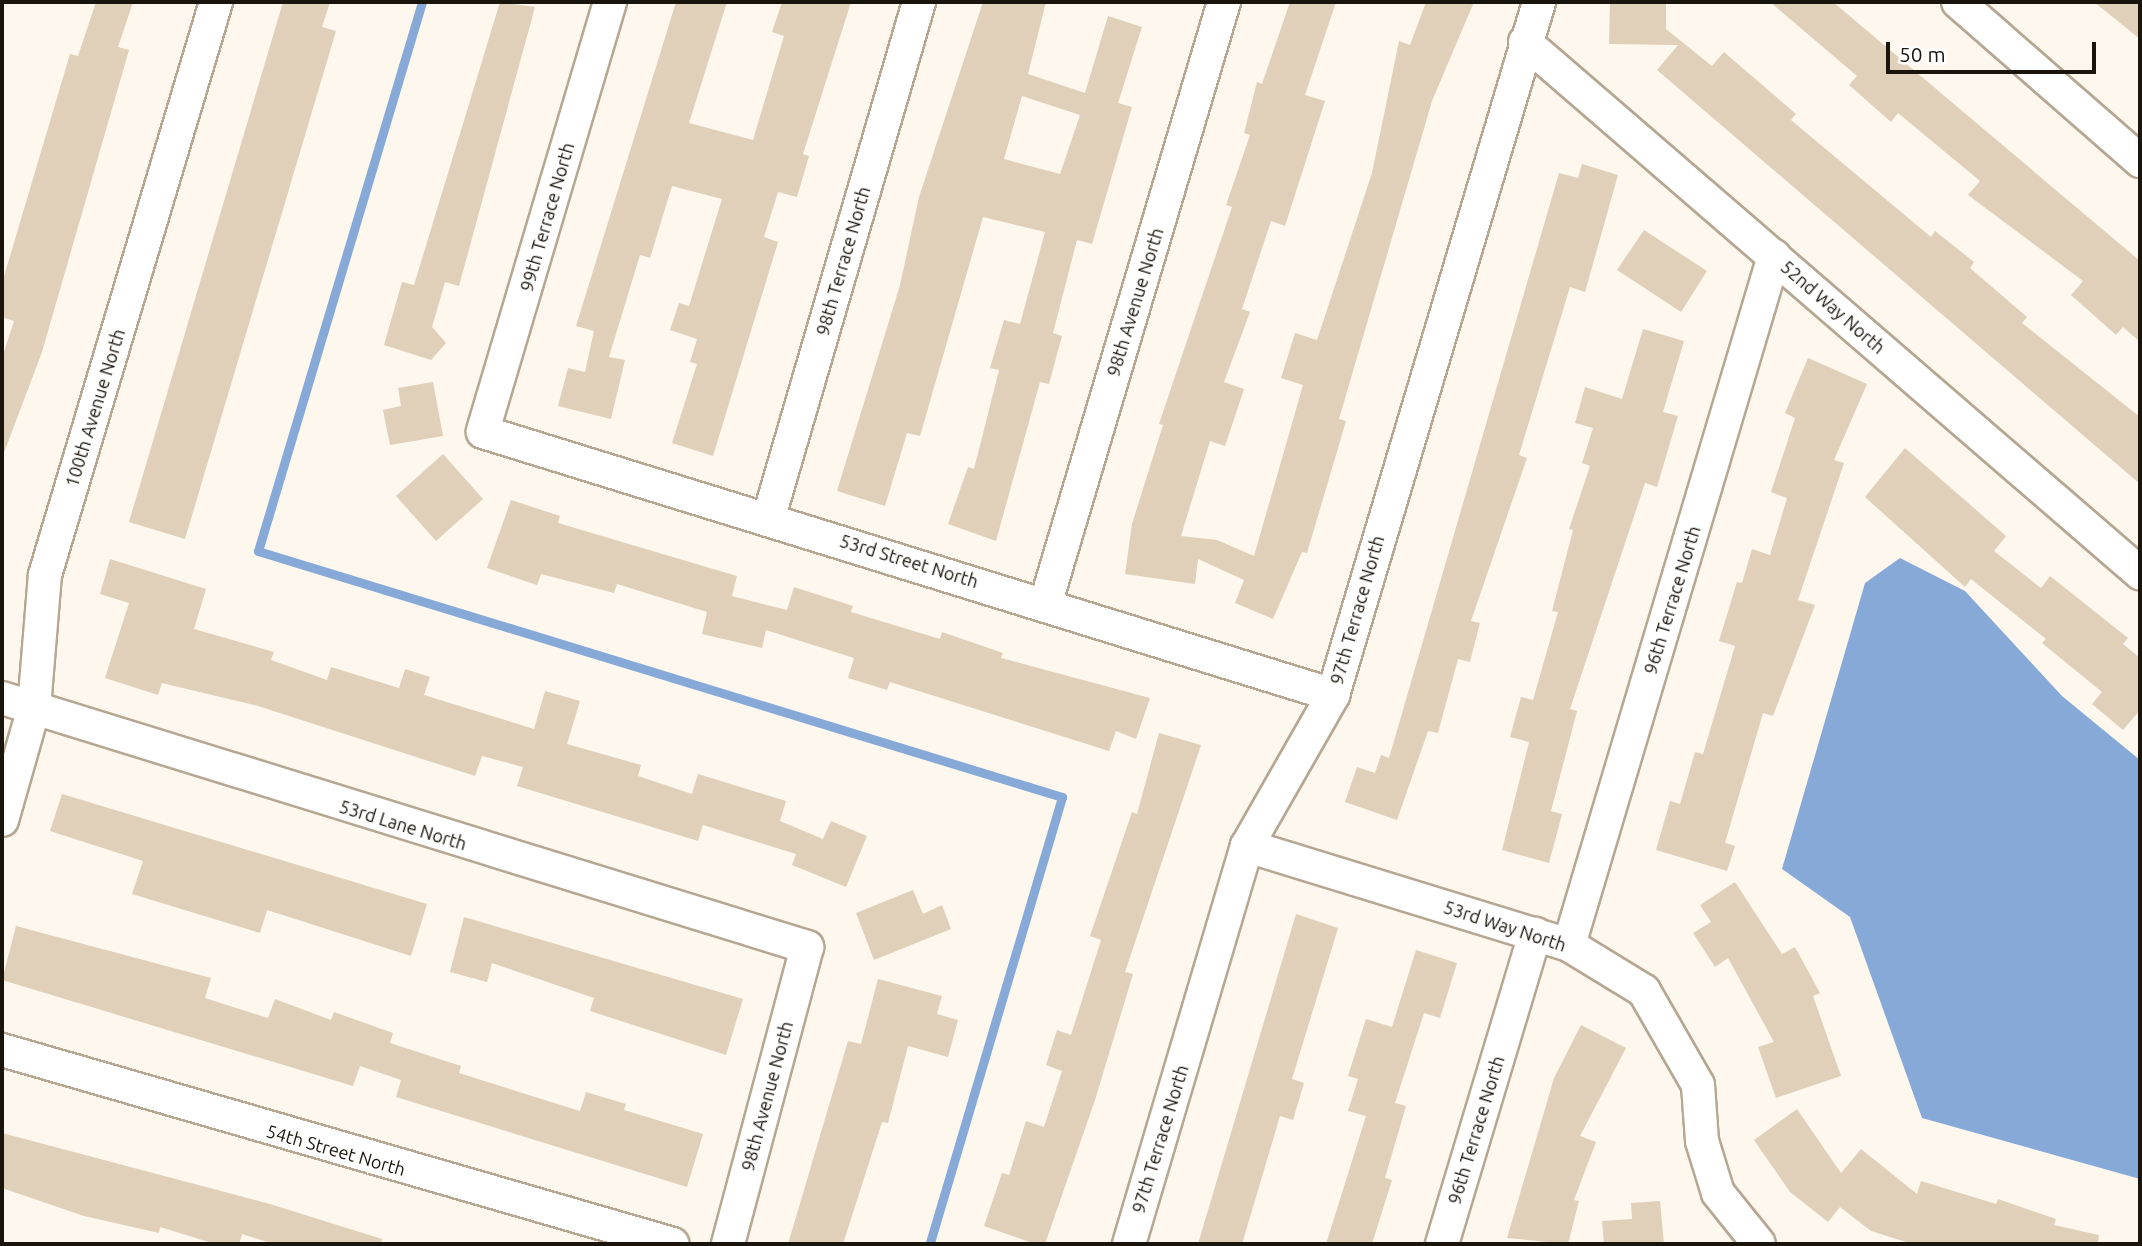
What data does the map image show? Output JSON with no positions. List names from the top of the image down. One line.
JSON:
{"streets":{"street":["99th Terrace North","98th Terrace North","98th Avenue North","52nd Way North","100th Avenue North","53rd Street North","96th Terrace North","97th Terrace North","53rd Lane North","53rd Way North","54th Street North"]},"crossings":[["99th Terrace North","53rd Street North"],["98th Terrace North","53rd Street North"],["98th Avenue North","53rd Street North"],["98th Avenue North","53rd Lane North"],["52nd Way North","96th Terrace North"],["52nd Way North","97th Terrace North"],["100th Avenue North","53rd Lane North"],["53rd Street North","97th Terrace North"],["96th Terrace North","53rd Way North"],["97th Terrace North","53rd Way North"]],"scale_bar":"50 m"}
